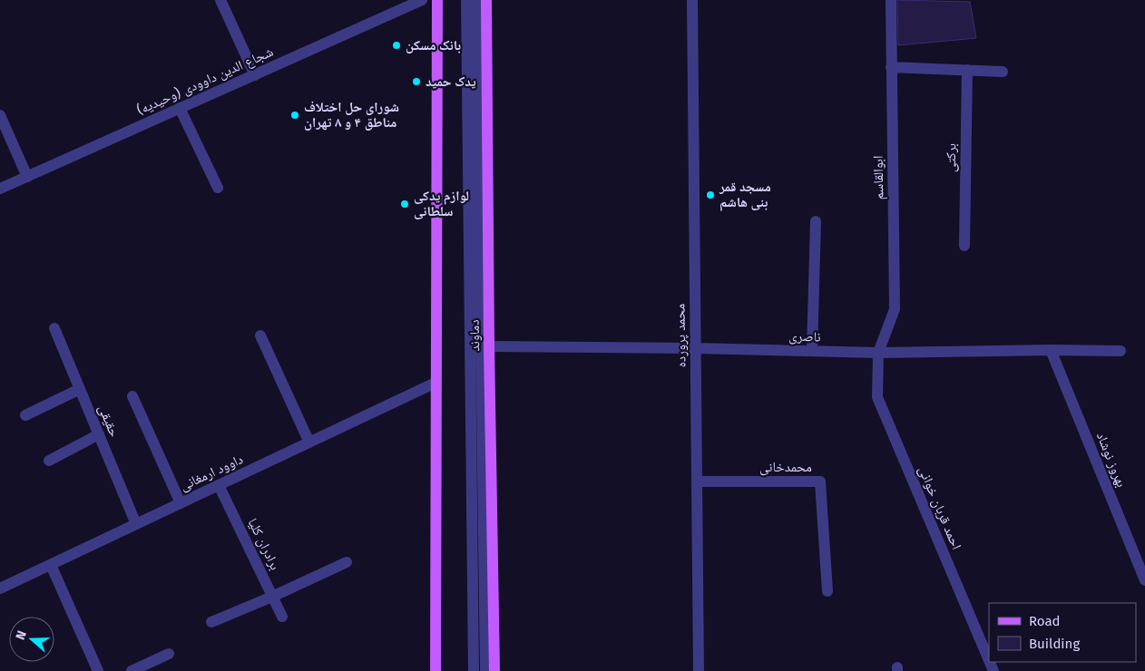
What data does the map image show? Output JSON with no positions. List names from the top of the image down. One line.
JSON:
{"streets":{"main road":["دماوند"],"street":["شجاع الدین داوودی (وحیدیه)","برکتی","ابوالقاسم","محمد پرورده","ناصری","حقیقی","بهروز نوشاد","محمدخانی","داوود ارمغانی","احمد قربان خوانی","برادران کلیا"]},"crossings":[["ابوالقاسم","ناصری"],["ابوالقاسم","احمد قربان خوانی"],["دماوند","ناصری"],["محمد پرورده","ناصری"],["محمد پرورده","محمدخانی"],["ناصری","بهروز نوشاد"],["ناصری","احمد قربان خوانی"],["حقیقی","داوود ارمغانی"],["داوود ارمغانی","برادران کلیا"]],"places":["بانک مسکن","یدک حمید","شورای حل اختلاف مناطق ۴ و ۸ تهران","مسجد قمر بنی هاشم","لوازم یدکی سلطانی"],"legend":["Road","Building"],"north":"left"}
